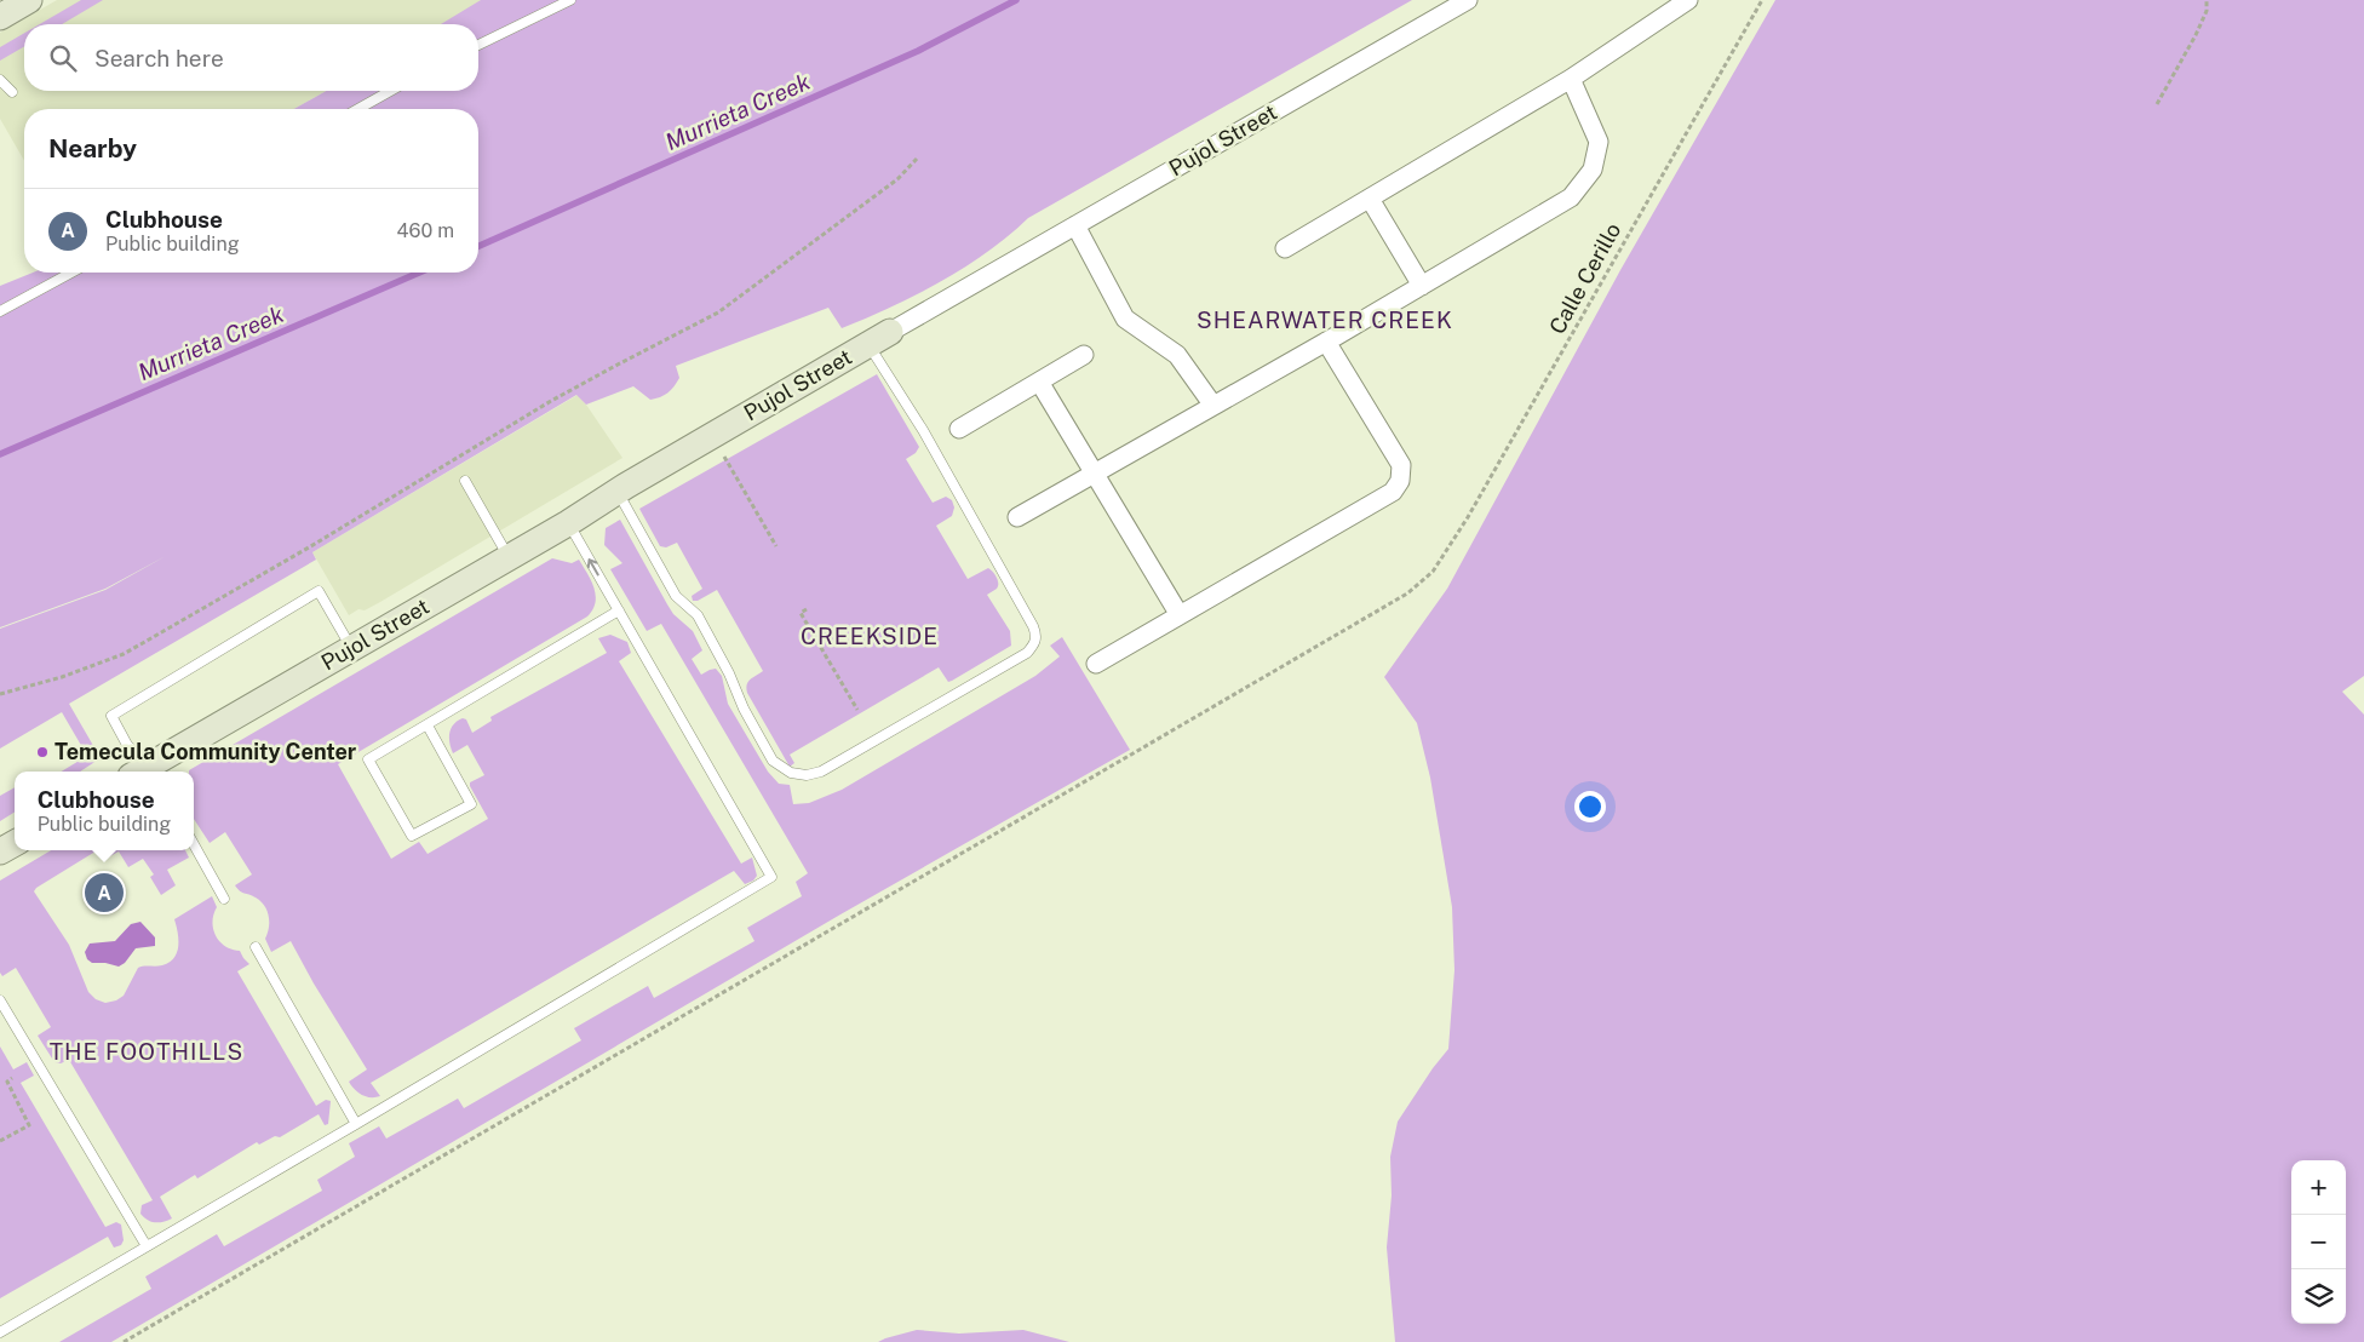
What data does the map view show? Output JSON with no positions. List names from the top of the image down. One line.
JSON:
{"streets":{"street":["Pujol Street"],"path":["Calle Cerillo"]},"districts":["SHEARWATER CREEK","CREEKSIDE","THE FOOTHILLS"],"water":["Murrieta Creek"],"places":["Temecula Community Center"],"page":{"search":"Search here","heading":"Nearby","list":[{"mark":"A","name":"Clubhouse","note":"Public building","value":"460 m"}],"popup":["Clubhouse","Public building"],"pins":"A","map_buttons":["+","−"]}}
